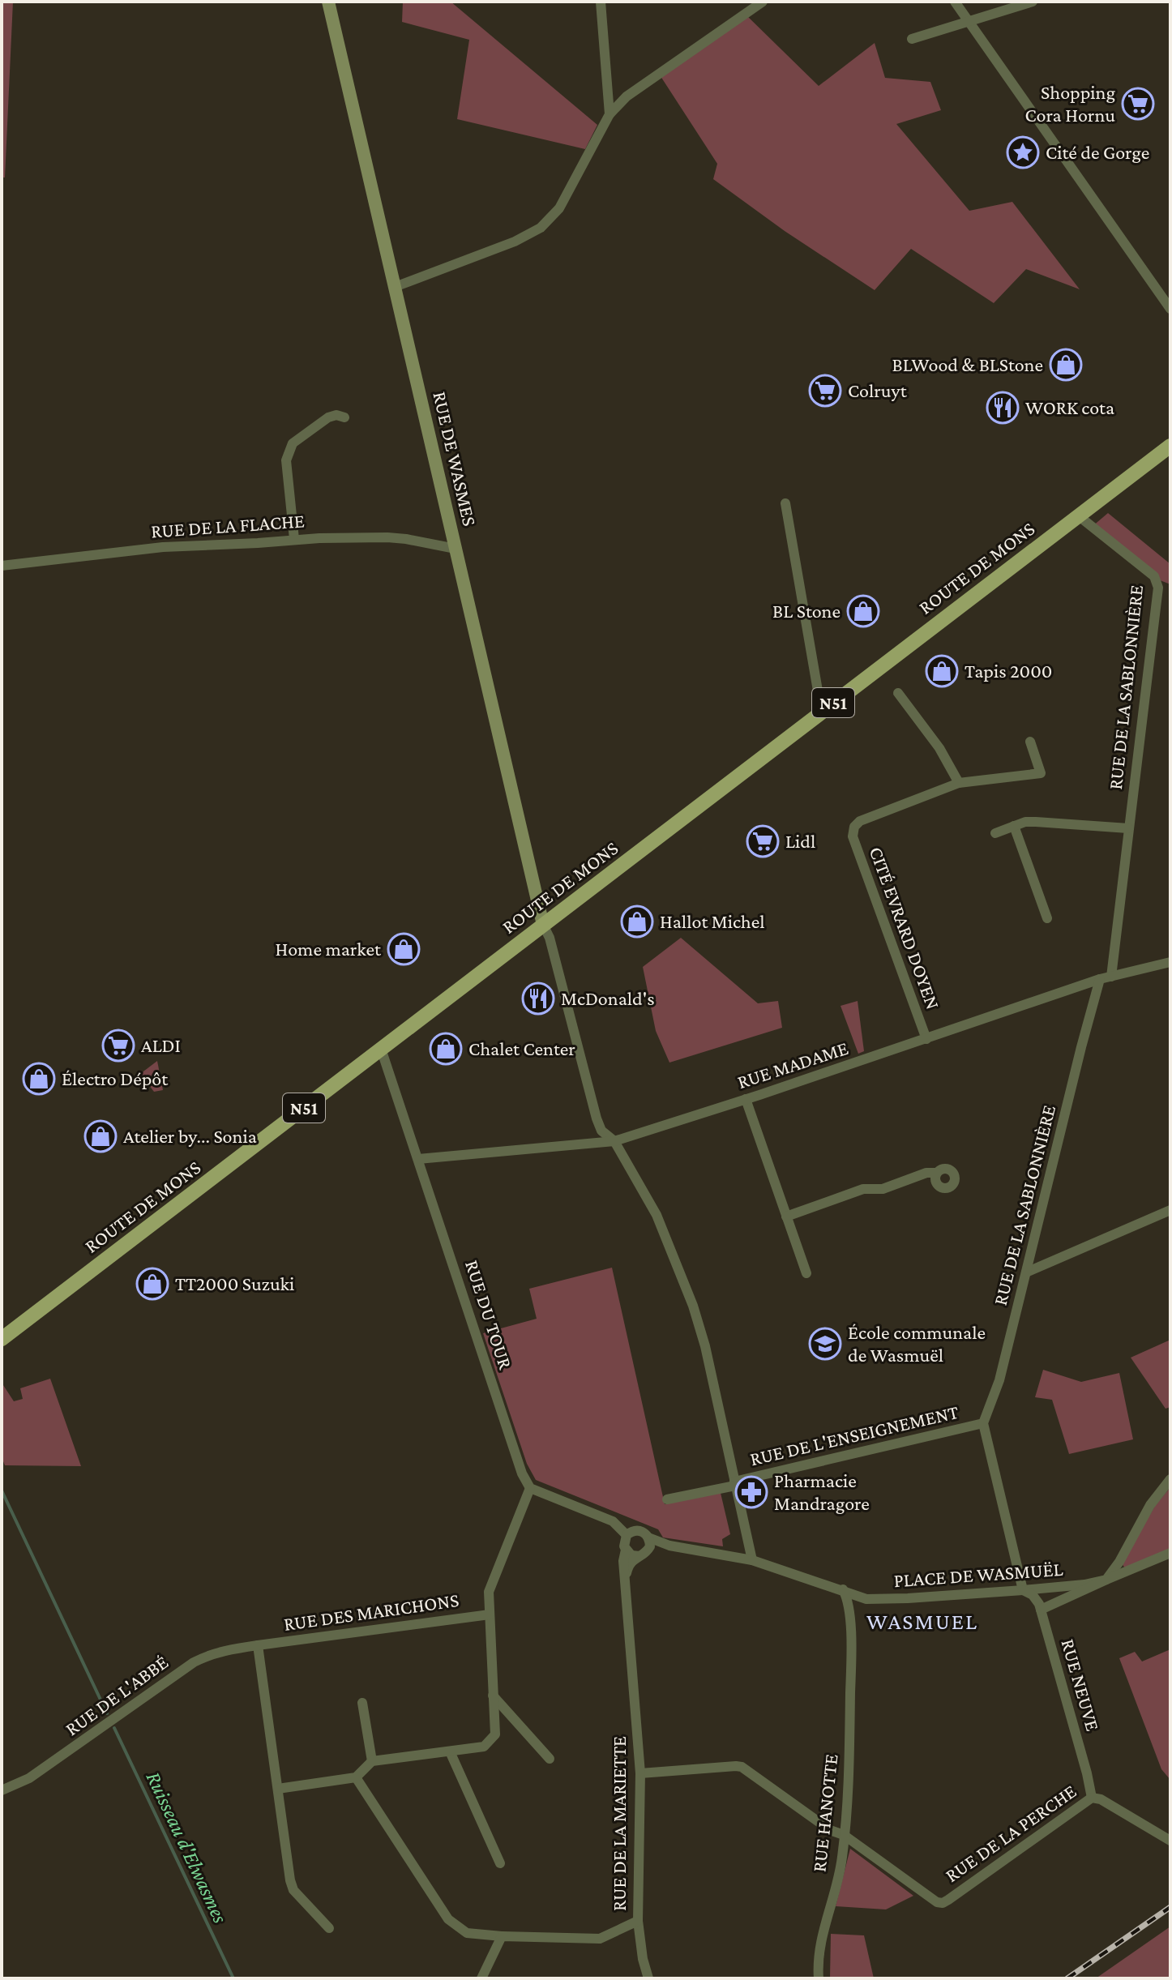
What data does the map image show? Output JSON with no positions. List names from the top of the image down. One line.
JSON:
{"streets":{"main road":["ROUTE DE MONS","N51"],"street":["RUE DE WASMES","RUE DE LA FLACHE","RUE DE LA SABLONNIÈRE","CITÉ EVRARD DOYEN","RUE MADAME","RUE DU TOUR","RUE DE L'ENSEIGNEMENT","PLACE DE WASMUËL","RUE DES MARICHONS","RUE NEUVE","RUE DE L'ABBÉ","RUE HANOTTE","RUE DE LA MARIETTE","RUE DE LA PERCHE"]},"crossings":[["RUE DE WASMES","RUE DE LA FLACHE"],["RUE DE WASMES","ROUTE DE MONS"],["ROUTE DE MONS","RUE DE LA SABLONNIÈRE"],["ROUTE DE MONS","N51"],["ROUTE DE MONS","RUE DU TOUR"],["RUE DE LA SABLONNIÈRE","N51"],["RUE DE LA SABLONNIÈRE","RUE MADAME"],["RUE DE LA SABLONNIÈRE","RUE DE L'ENSEIGNEMENT"],["CITÉ EVRARD DOYEN","RUE MADAME"],["RUE MADAME","RUE DU TOUR"],["PLACE DE WASMUËL","RUE NEUVE"],["PLACE DE WASMUËL","RUE HANOTTE"],["RUE DES MARICHONS","RUE DE L'ABBÉ"],["RUE NEUVE","RUE DE LA PERCHE"],["RUE HANOTTE","RUE DE LA PERCHE"]],"districts":["WASMUEL"],"water":["Ruisseau d'Elwasmes"],"places":{"supermarket":["Shopping Cora Hornu","Colruyt","Lidl","ALDI"],"place":["Cité de Gorge"],"shop":["BLWood & BLStone","BL Stone","Tapis 2000","Hallot Michel","Home market","Chalet Center","Électro Dépôt","Atelier by... Sonia","TT2000 Suzuki"],"restaurant":["WORK cota","McDonald's"],"school or university":["École communale de Wasmuël"],"pharmacy":["Pharmacie Mandragore"]}}
